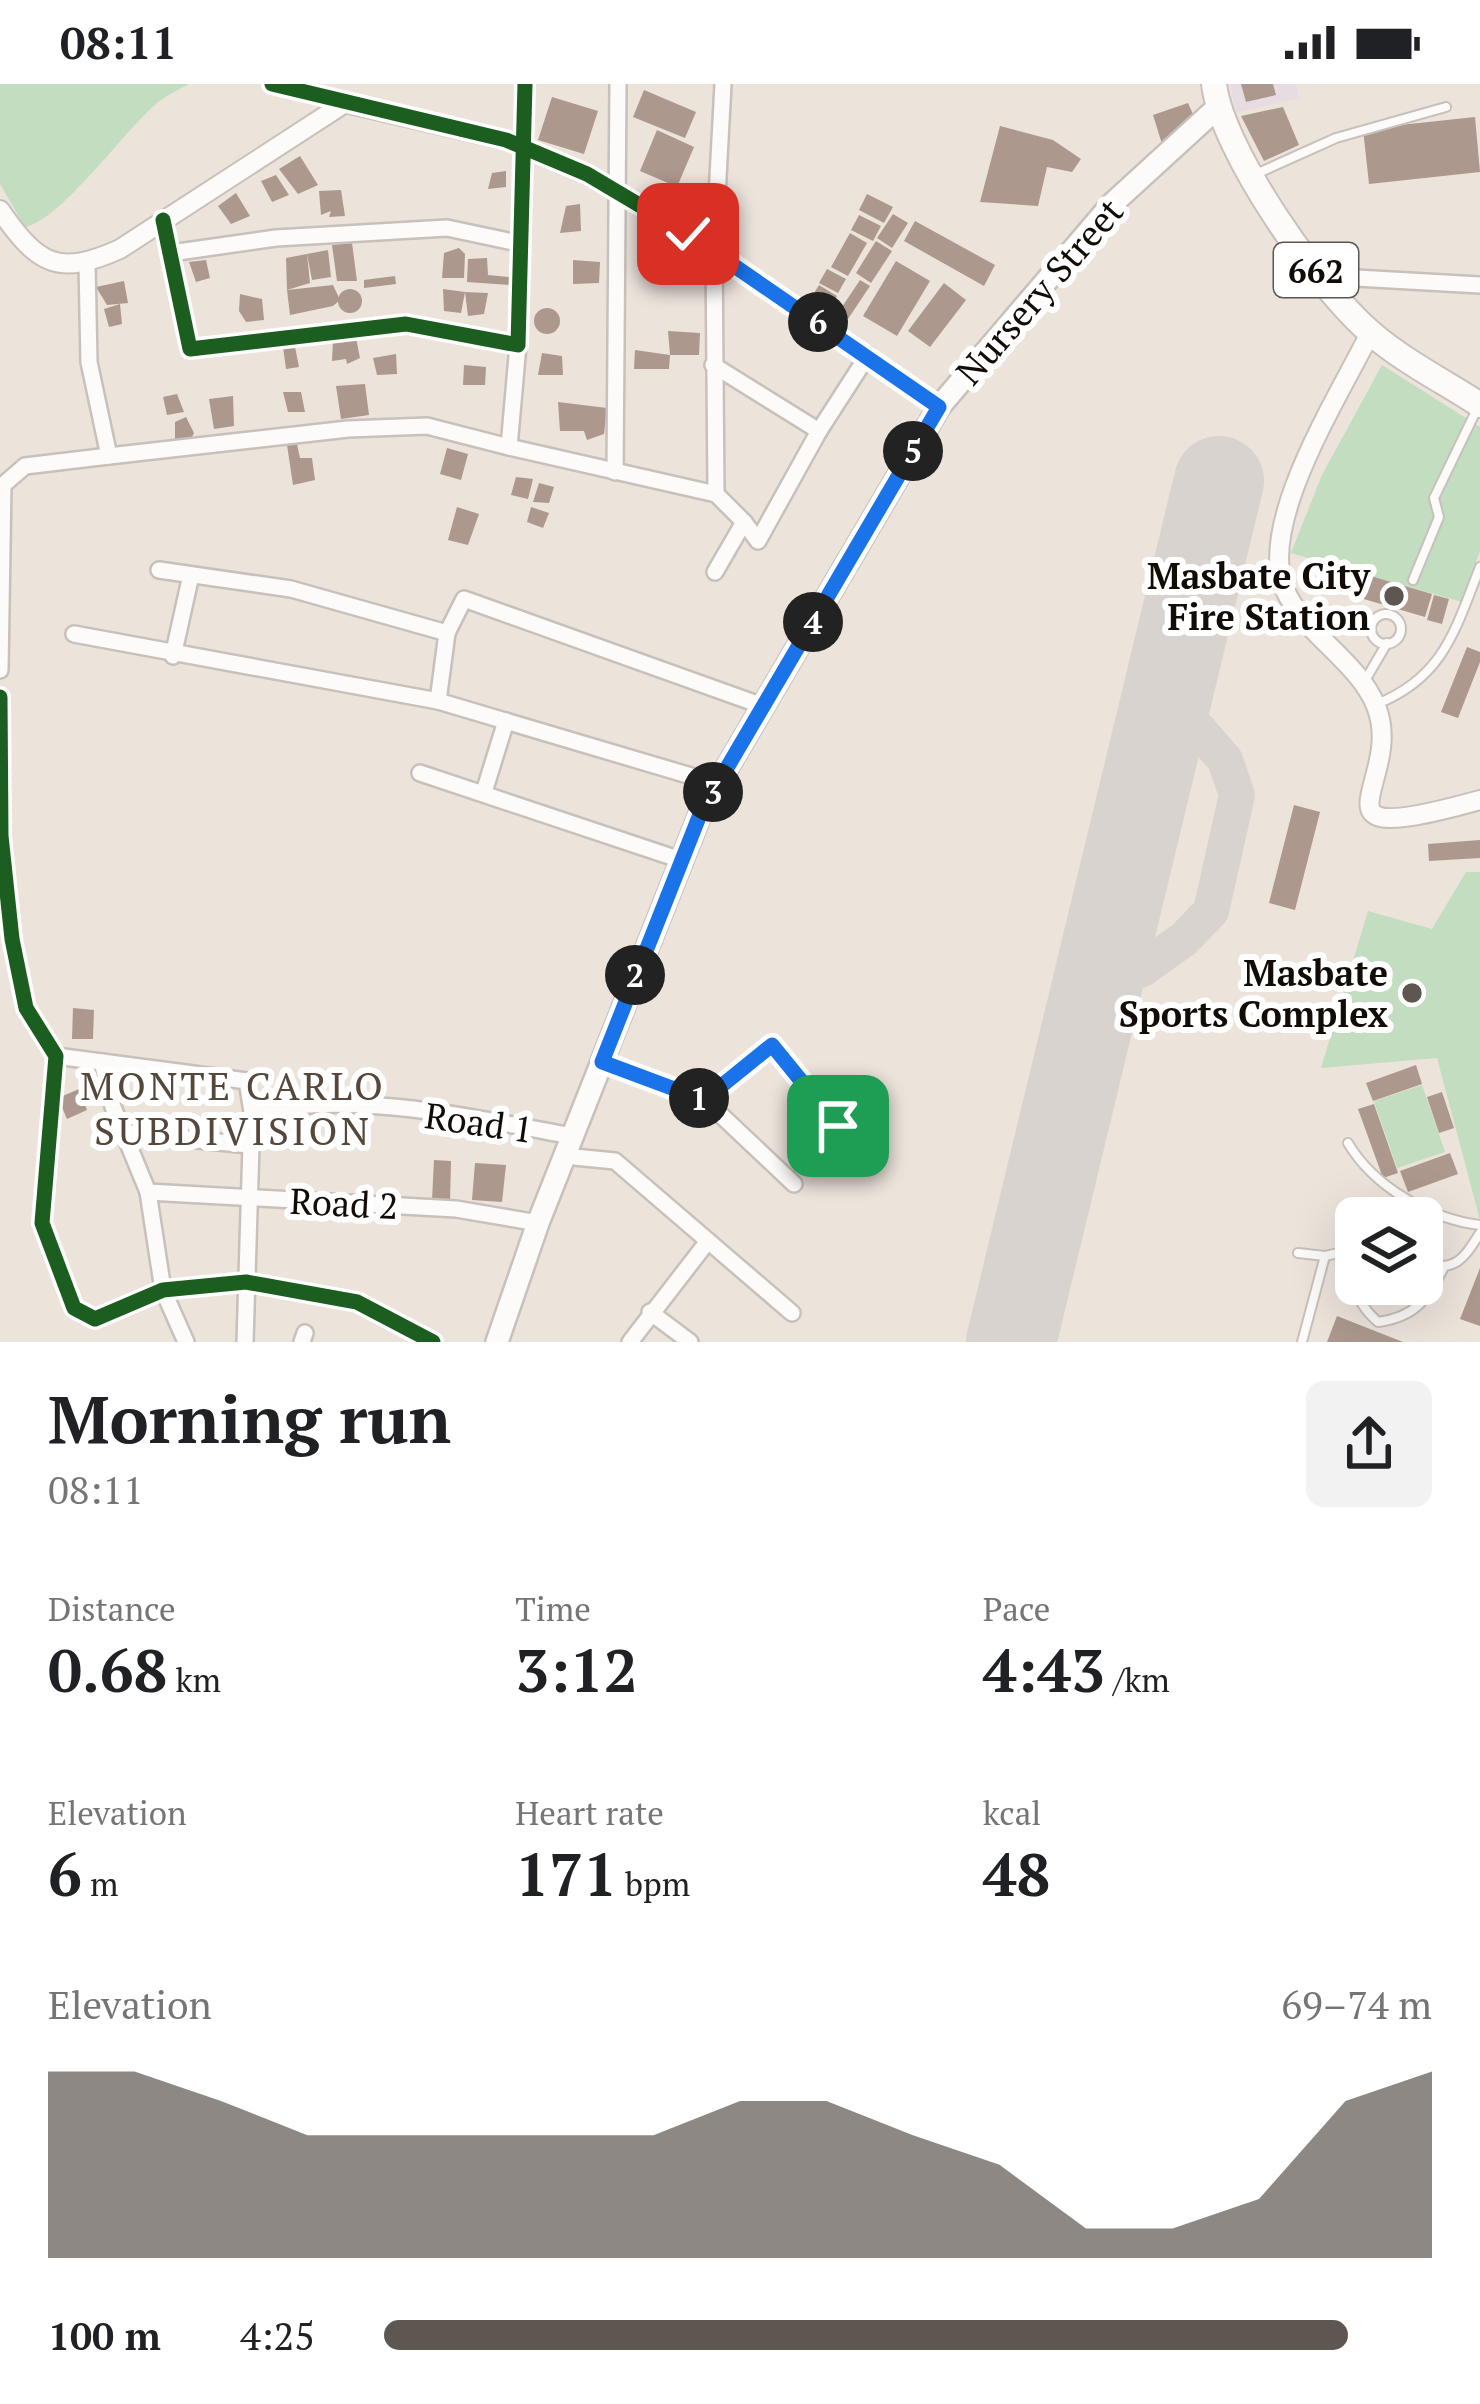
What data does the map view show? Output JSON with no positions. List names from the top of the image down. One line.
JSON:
{"streets":{"main road":["662","Nursery Street"],"street":["Road 1","Road 2"]},"crossings":[["662","Nursery Street"],["Nursery Street","Road 1"],["Nursery Street","Road 2"]],"districts":["MONTE CARLO SUBDIVISION"],"places":["Masbate City Fire Station","Masbate Sports Complex"],"page":{"status":"08:11","pins":["6","5","4","3","2","1"],"heading":["Morning run","08:11"],"stats":[["Distance","0.68 km"],["Time","3:12"],["Pace","4:43 /km"],["Elevation","6 m"],["Heart rate","171 bpm"],["kcal","48"]],"chart":["Elevation","69–74 m"],"list":[{"name":"100 m","note":"4:25"}]}}
